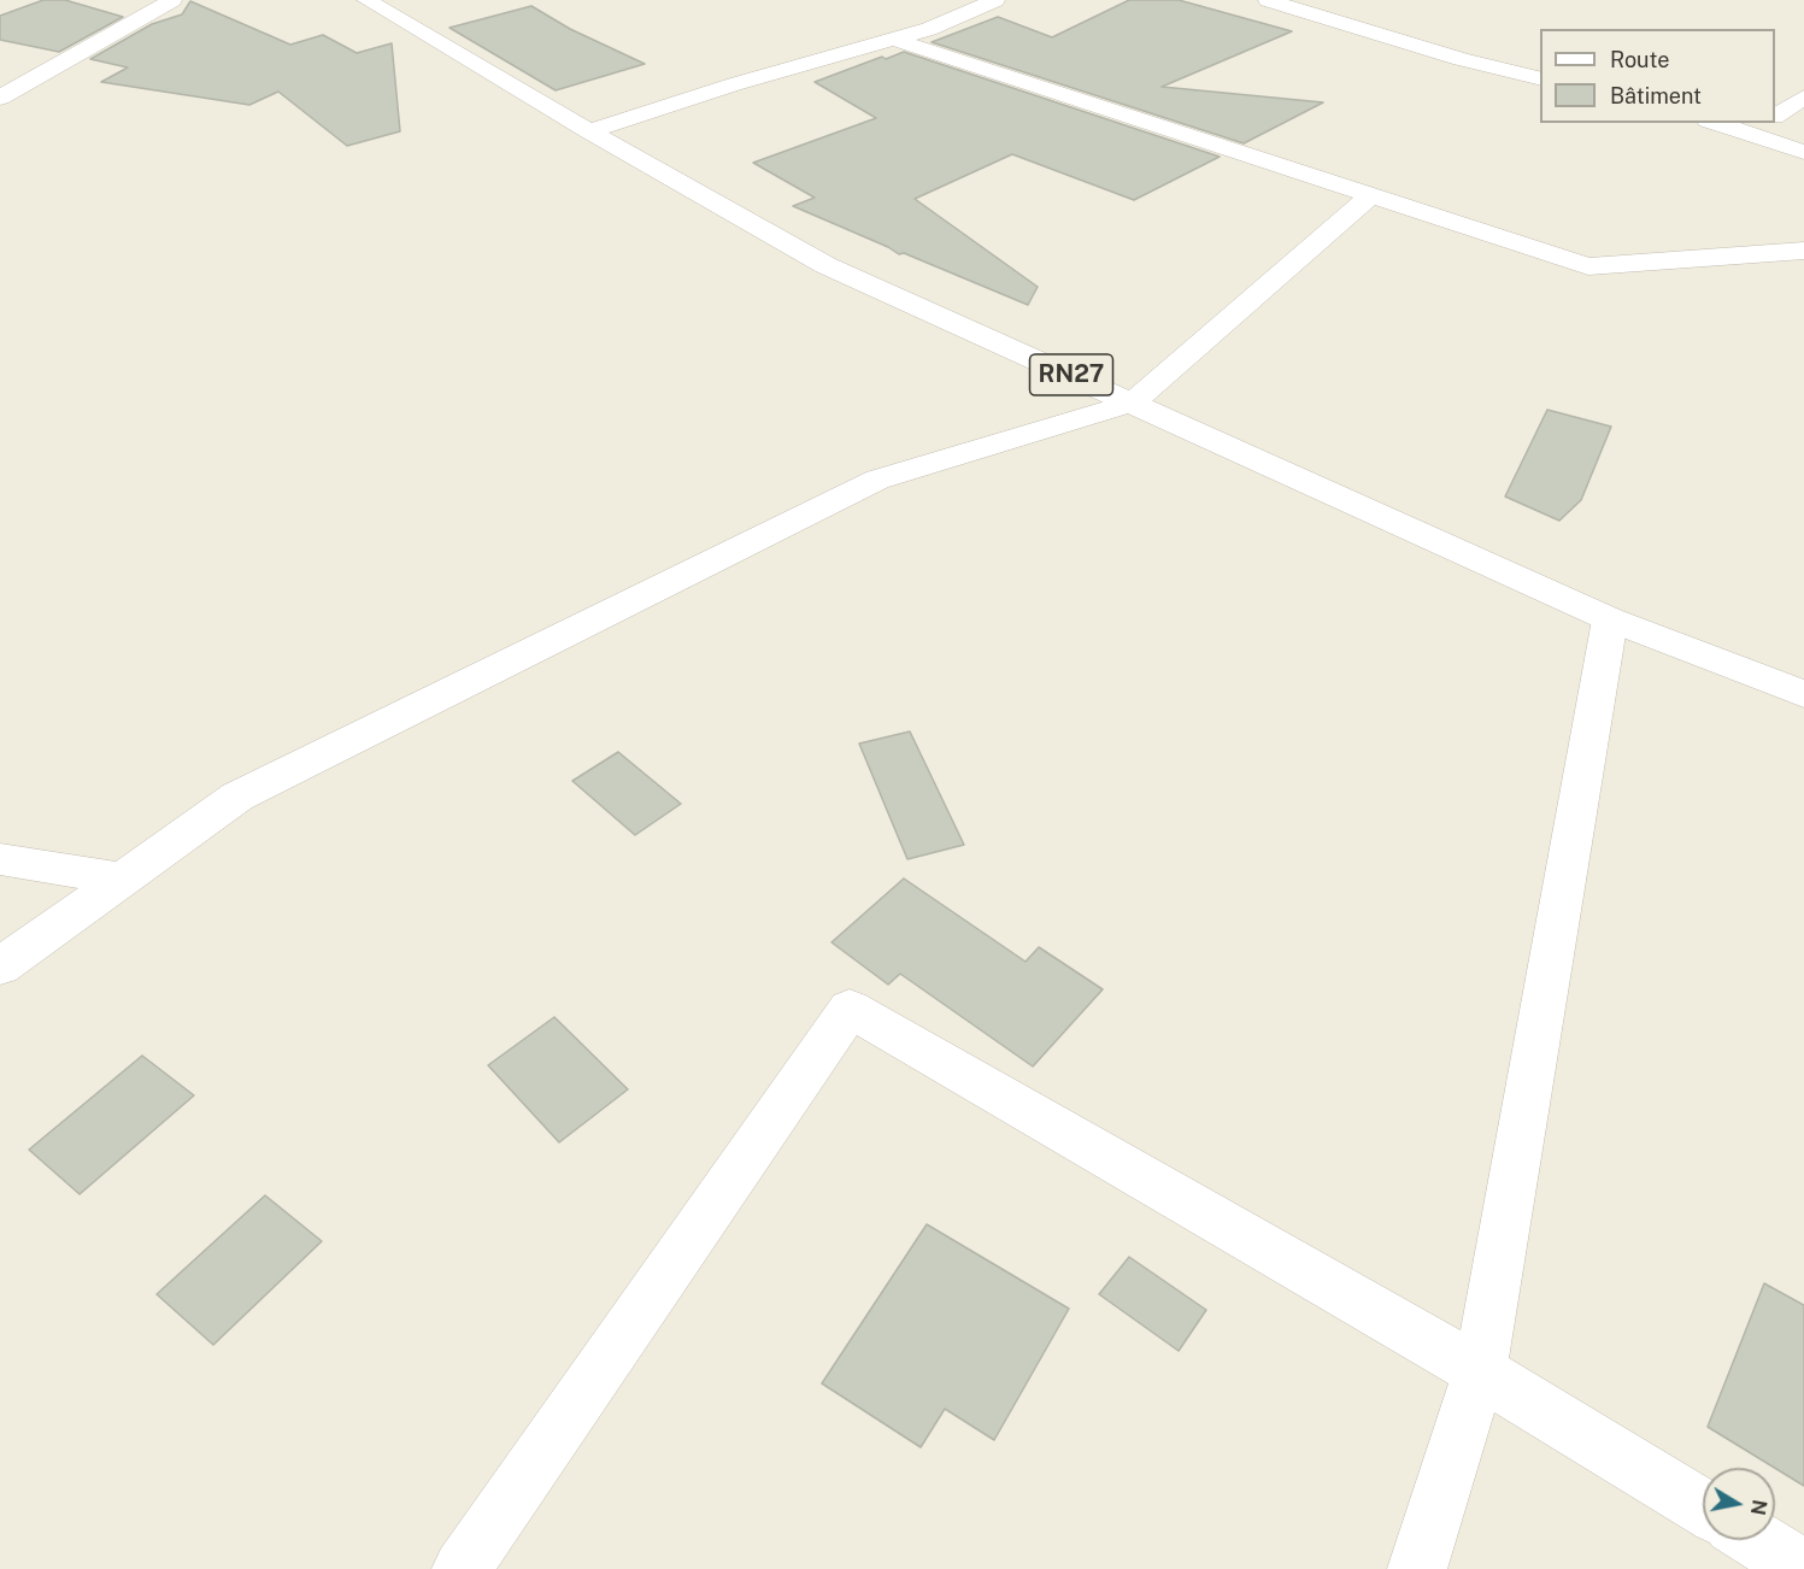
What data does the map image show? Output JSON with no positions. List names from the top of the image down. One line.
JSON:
{"streets":{"street":["RN27"]},"legend":["Route","Bâtiment"],"north":"right"}
